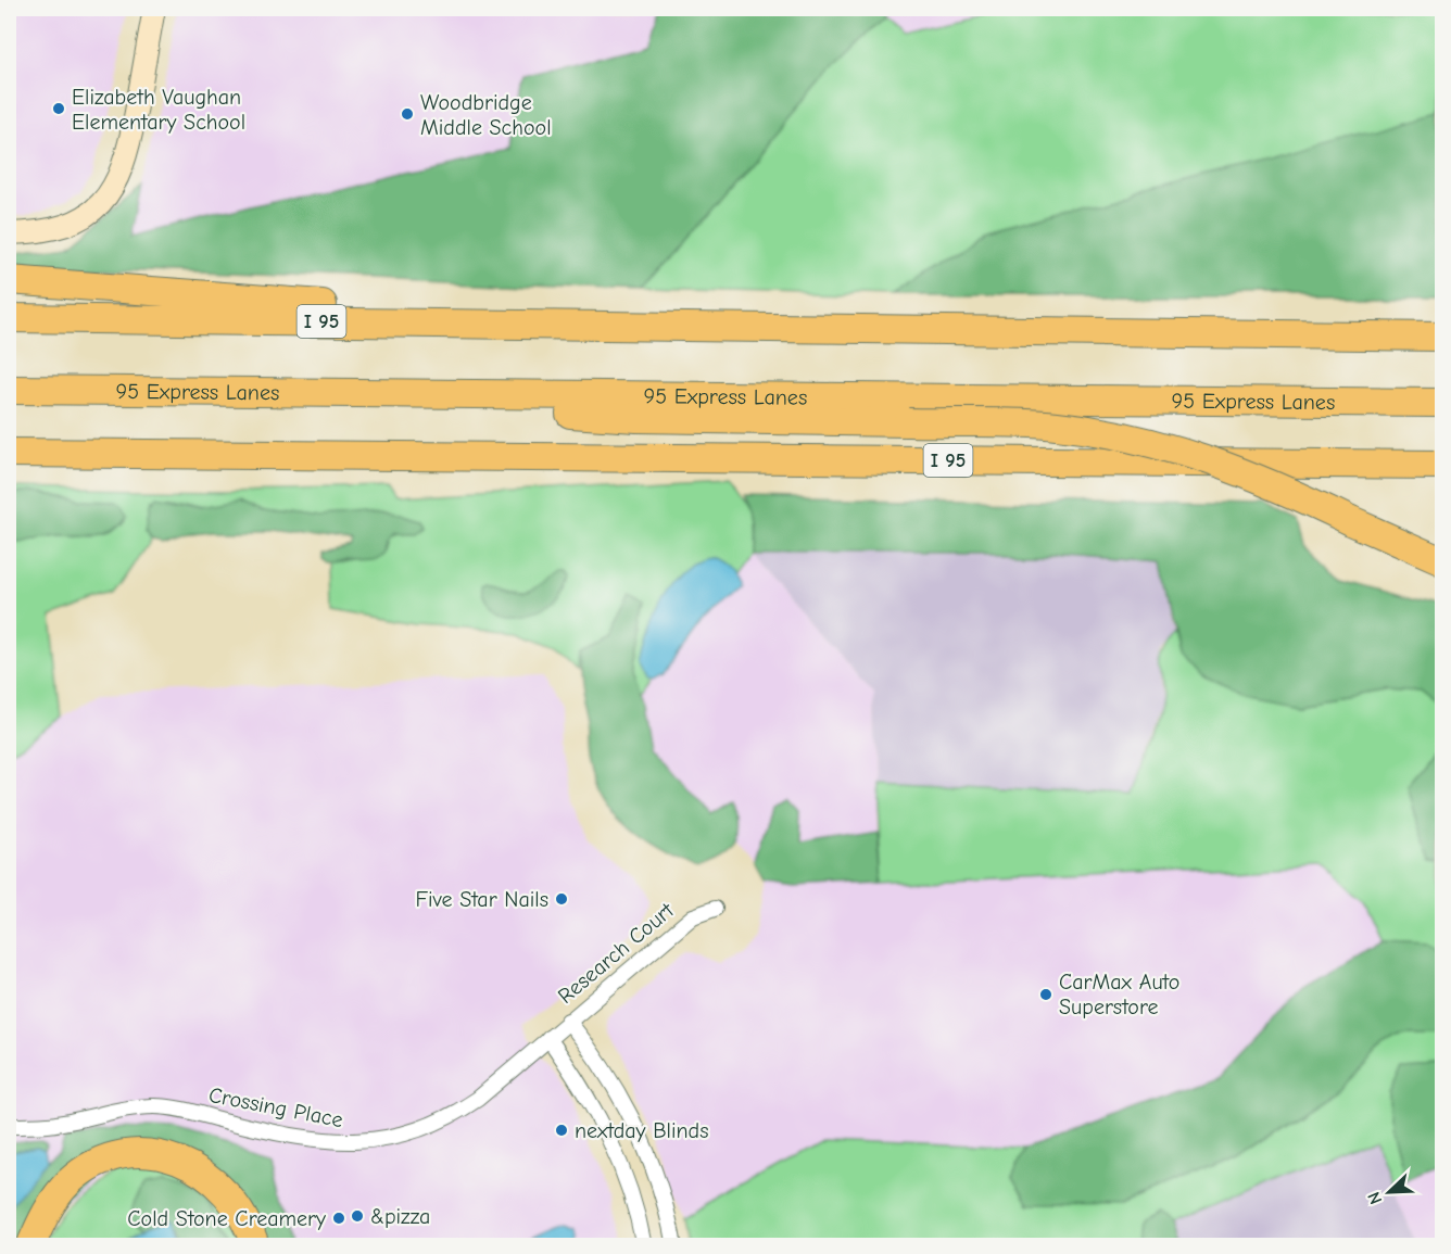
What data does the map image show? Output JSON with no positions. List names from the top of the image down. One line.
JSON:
{"streets":{"highway":["I 95","95 Express Lanes"],"street":["Research Court","Crossing Place"]},"crossings":[["Research Court","Crossing Place"]],"places":["Elizabeth Vaughan Elementary School","Woodbridge Middle School","Five Star Nails","CarMax Auto Superstore","nextday Blinds","&pizza","Cold Stone Creamery"],"north":"bottom left"}
